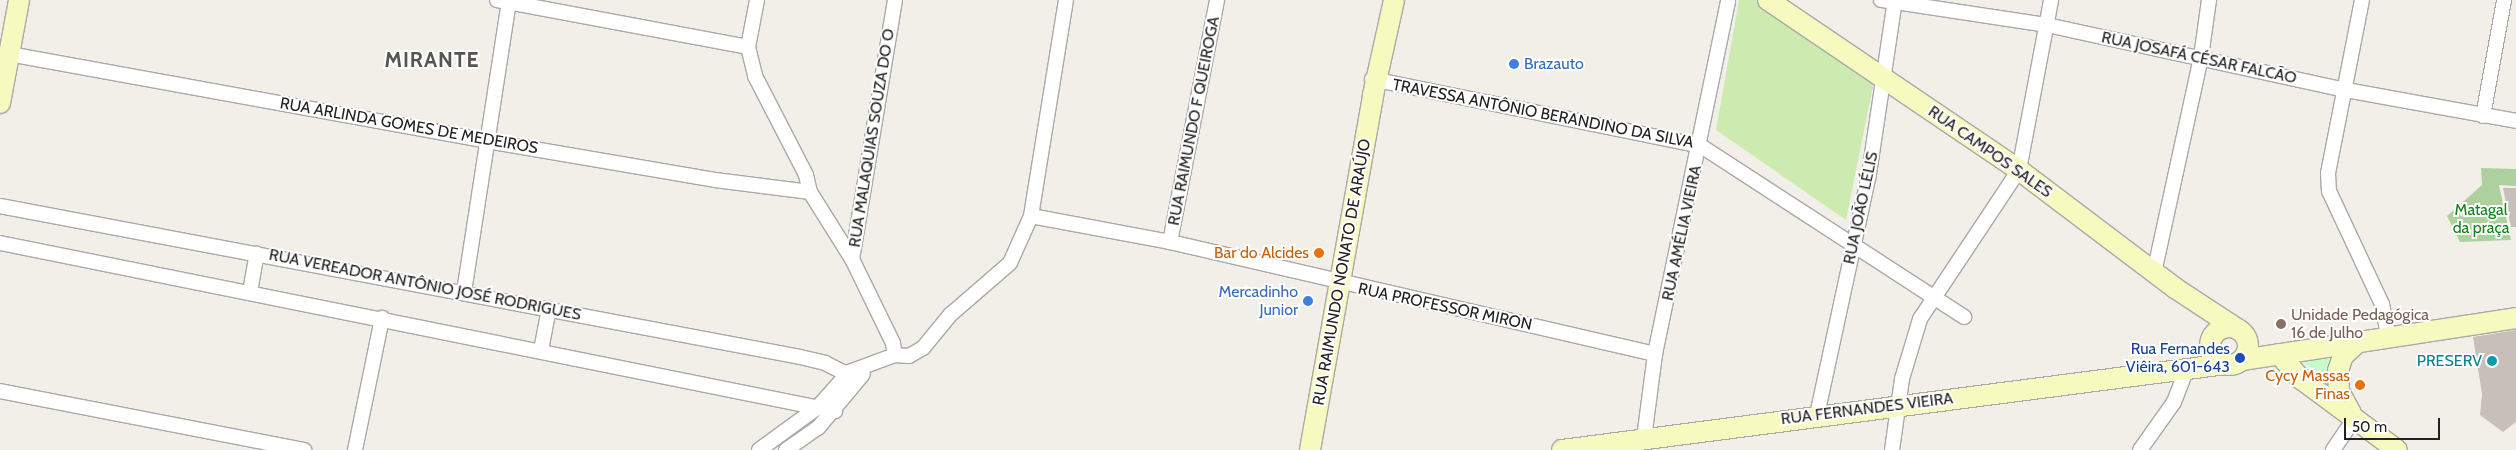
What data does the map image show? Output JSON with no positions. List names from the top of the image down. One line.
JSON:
{"streets":{"street":["RUA JOSAFÁ CÉSAR FALCÃO","TRAVESSA ANTÔNIO BERANDINO DA SILVA","RUA RAIMUNDO F QUEIROGA","RUA ARLINDA GOMES DE MEDEIROS","RUA MALAQUIAS SOUZA DO O","RUA CAMPOS SALES","RUA JOÃO LÉLIS","RUA AMÉLIA VIEIRA","RUA RAIMUNDO NONATO DE ARAÚJO","RUA VEREADOR ANTÔNIO JOSÉ RODRIGUES","RUA PROFESSOR MIRON","RUA FERNANDES VIEIRA"]},"crossings":[["RUA JOSAFÁ CÉSAR FALCÃO","RUA JOÃO LÉLIS"],["TRAVESSA ANTÔNIO BERANDINO DA SILVA","RUA JOÃO LÉLIS"],["TRAVESSA ANTÔNIO BERANDINO DA SILVA","RUA AMÉLIA VIEIRA"],["TRAVESSA ANTÔNIO BERANDINO DA SILVA","RUA RAIMUNDO NONATO DE ARAÚJO"],["RUA RAIMUNDO F QUEIROGA","RUA PROFESSOR MIRON"],["RUA CAMPOS SALES","RUA JOÃO LÉLIS"],["RUA CAMPOS SALES","RUA FERNANDES VIEIRA"],["RUA JOÃO LÉLIS","RUA FERNANDES VIEIRA"],["RUA AMÉLIA VIEIRA","RUA PROFESSOR MIRON"],["RUA AMÉLIA VIEIRA","RUA FERNANDES VIEIRA"],["RUA RAIMUNDO NONATO DE ARAÚJO","RUA PROFESSOR MIRON"]],"districts":["MIRANTE"],"parks":["Matagal da praça"],"places":["Brazauto","Bar do Alcides","Mercadinho Junior","Unidade Pedagógica 16 de Julho","Rua Fernandes Viêira, 601-643","PRESERV","Cycy Massas Finas"],"scale_bar":"50 m"}
